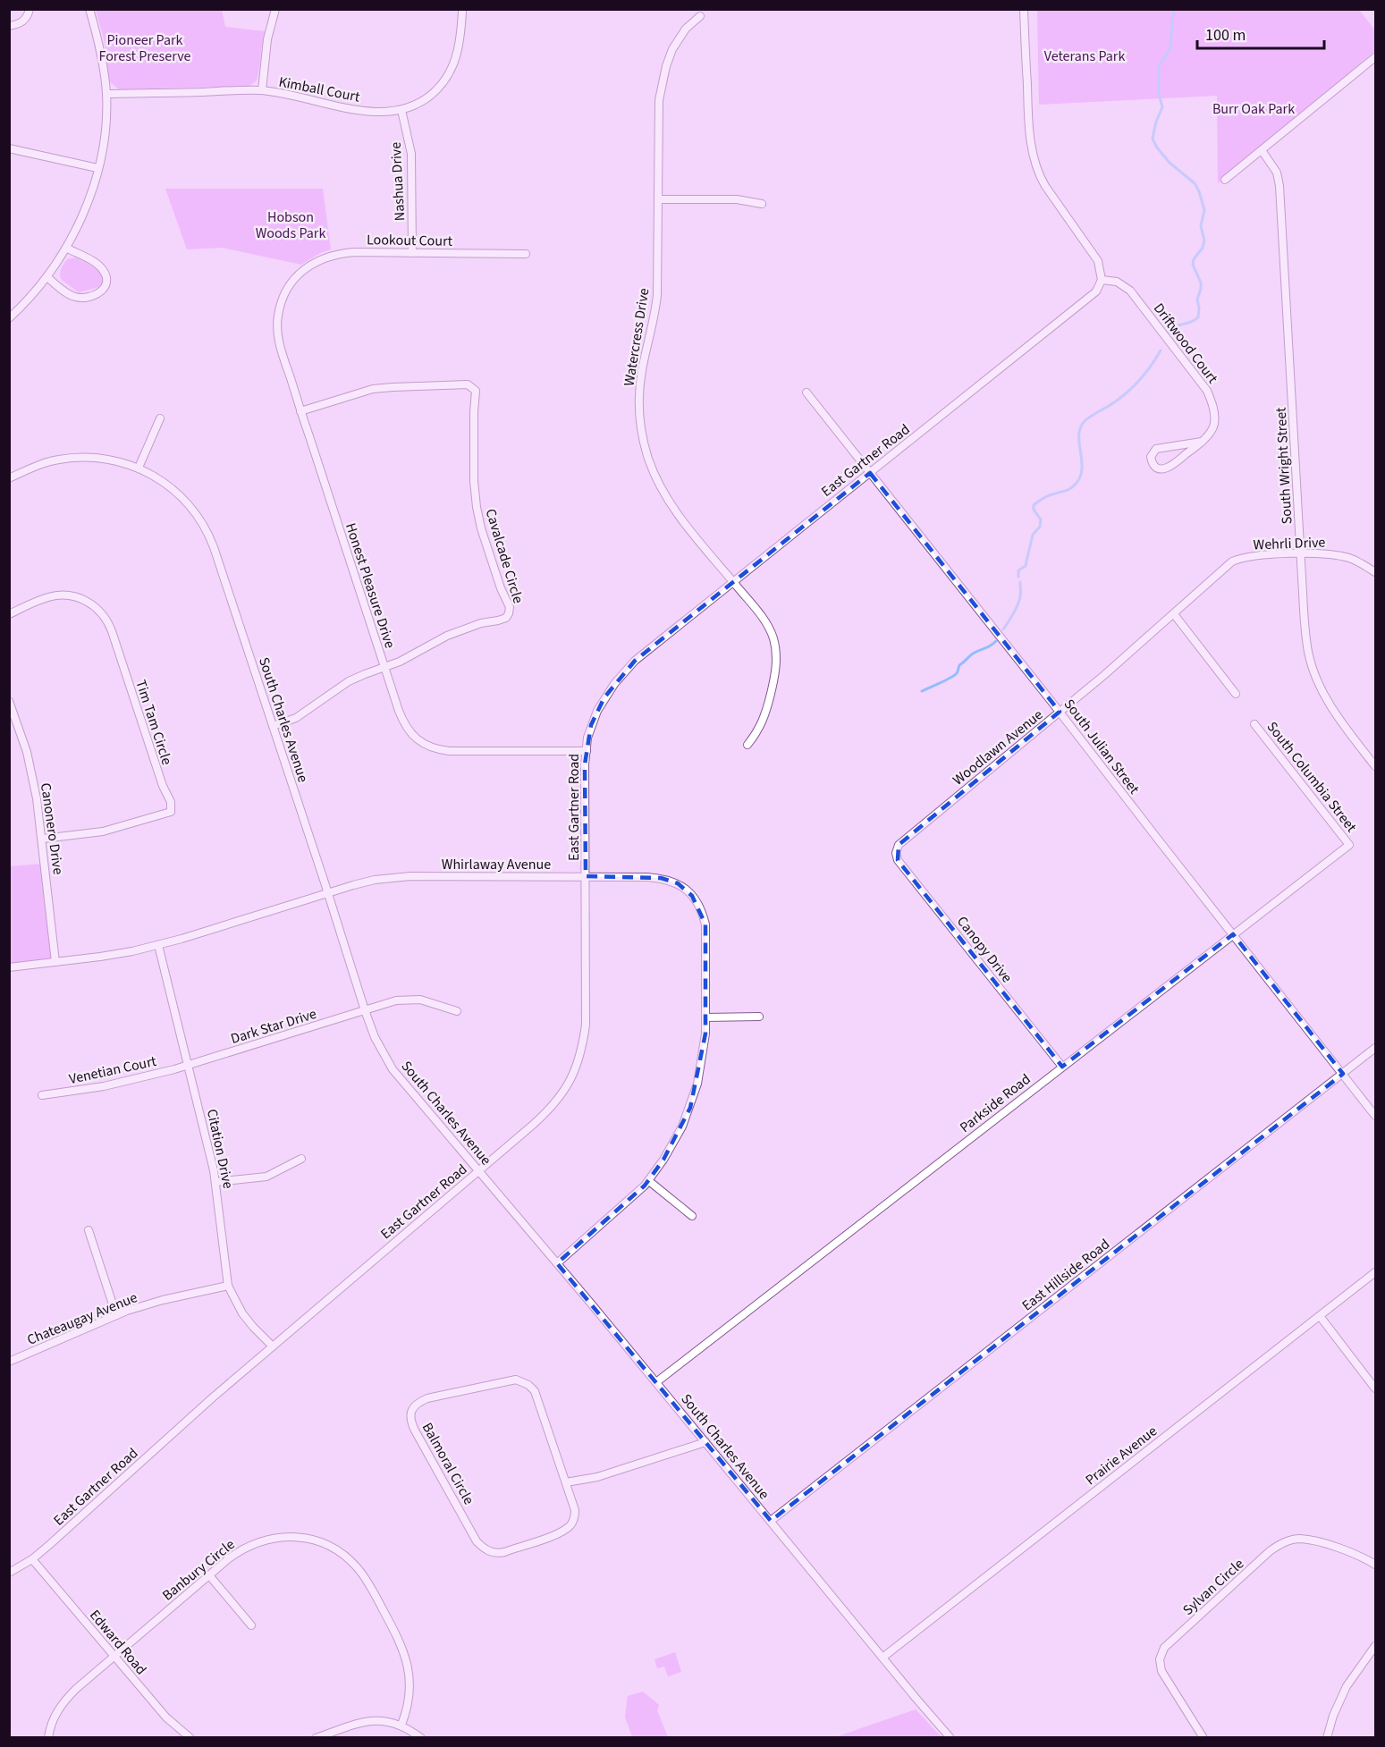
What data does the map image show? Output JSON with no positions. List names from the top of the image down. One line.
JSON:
{"streets":{"street":["Kimball Court","Nashua Drive","Lookout Court","Watercress Drive","Driftwood Court","East Gartner Road","South Wright Street","Wehrli Drive","Cavalcade Circle","Honest Pleasure Drive","South Charles Avenue","Tim Tam Circle","South Julian Street","Woodlawn Avenue","South Columbia Street","Canonero Drive","Whirlaway Avenue","Canopy Drive","Dark Star Drive","Venetian Court","Parkside Road","Citation Drive","East Hillside Road","Chateaugay Avenue","Prairie Avenue","Balmoral Circle","Banbury Circle","Sylvan Circle","Edward Road"]},"crossings":[["Kimball Court","Nashua Drive"],["Nashua Drive","Lookout Court"],["Lookout Court","Honest Pleasure Drive"],["Watercress Drive","East Gartner Road"],["Driftwood Court","East Gartner Road"],["East Gartner Road","Honest Pleasure Drive"],["East Gartner Road","South Charles Avenue"],["East Gartner Road","South Julian Street"],["East Gartner Road","Whirlaway Avenue"],["East Gartner Road","Citation Drive"],["East Gartner Road","Edward Road"],["South Wright Street","Wehrli Drive"],["Wehrli Drive","Woodlawn Avenue"],["Cavalcade Circle","Honest Pleasure Drive"],["Cavalcade Circle","South Charles Avenue"],["South Charles Avenue","Whirlaway Avenue"],["South Charles Avenue","Dark Star Drive"],["South Charles Avenue","Parkside Road"],["South Charles Avenue","East Hillside Road"],["South Charles Avenue","Prairie Avenue"],["Tim Tam Circle","Canonero Drive"],["South Julian Street","Woodlawn Avenue"],["South Julian Street","Parkside Road"],["South Julian Street","East Hillside Road"],["Woodlawn Avenue","Canopy Drive"],["South Columbia Street","Parkside Road"],["Canonero Drive","Whirlaway Avenue"],["Whirlaway Avenue","Citation Drive"],["Canopy Drive","Parkside Road"],["Dark Star Drive","Venetian Court"],["Dark Star Drive","Citation Drive"],["Venetian Court","Citation Drive"],["Citation Drive","Chateaugay Avenue"],["Banbury Circle","Edward Road"]],"parks":["Pioneer Park Forest Preserve","Veterans Park","Burr Oak Park","Hobson Woods Park"],"scale_bar":"100 m"}
